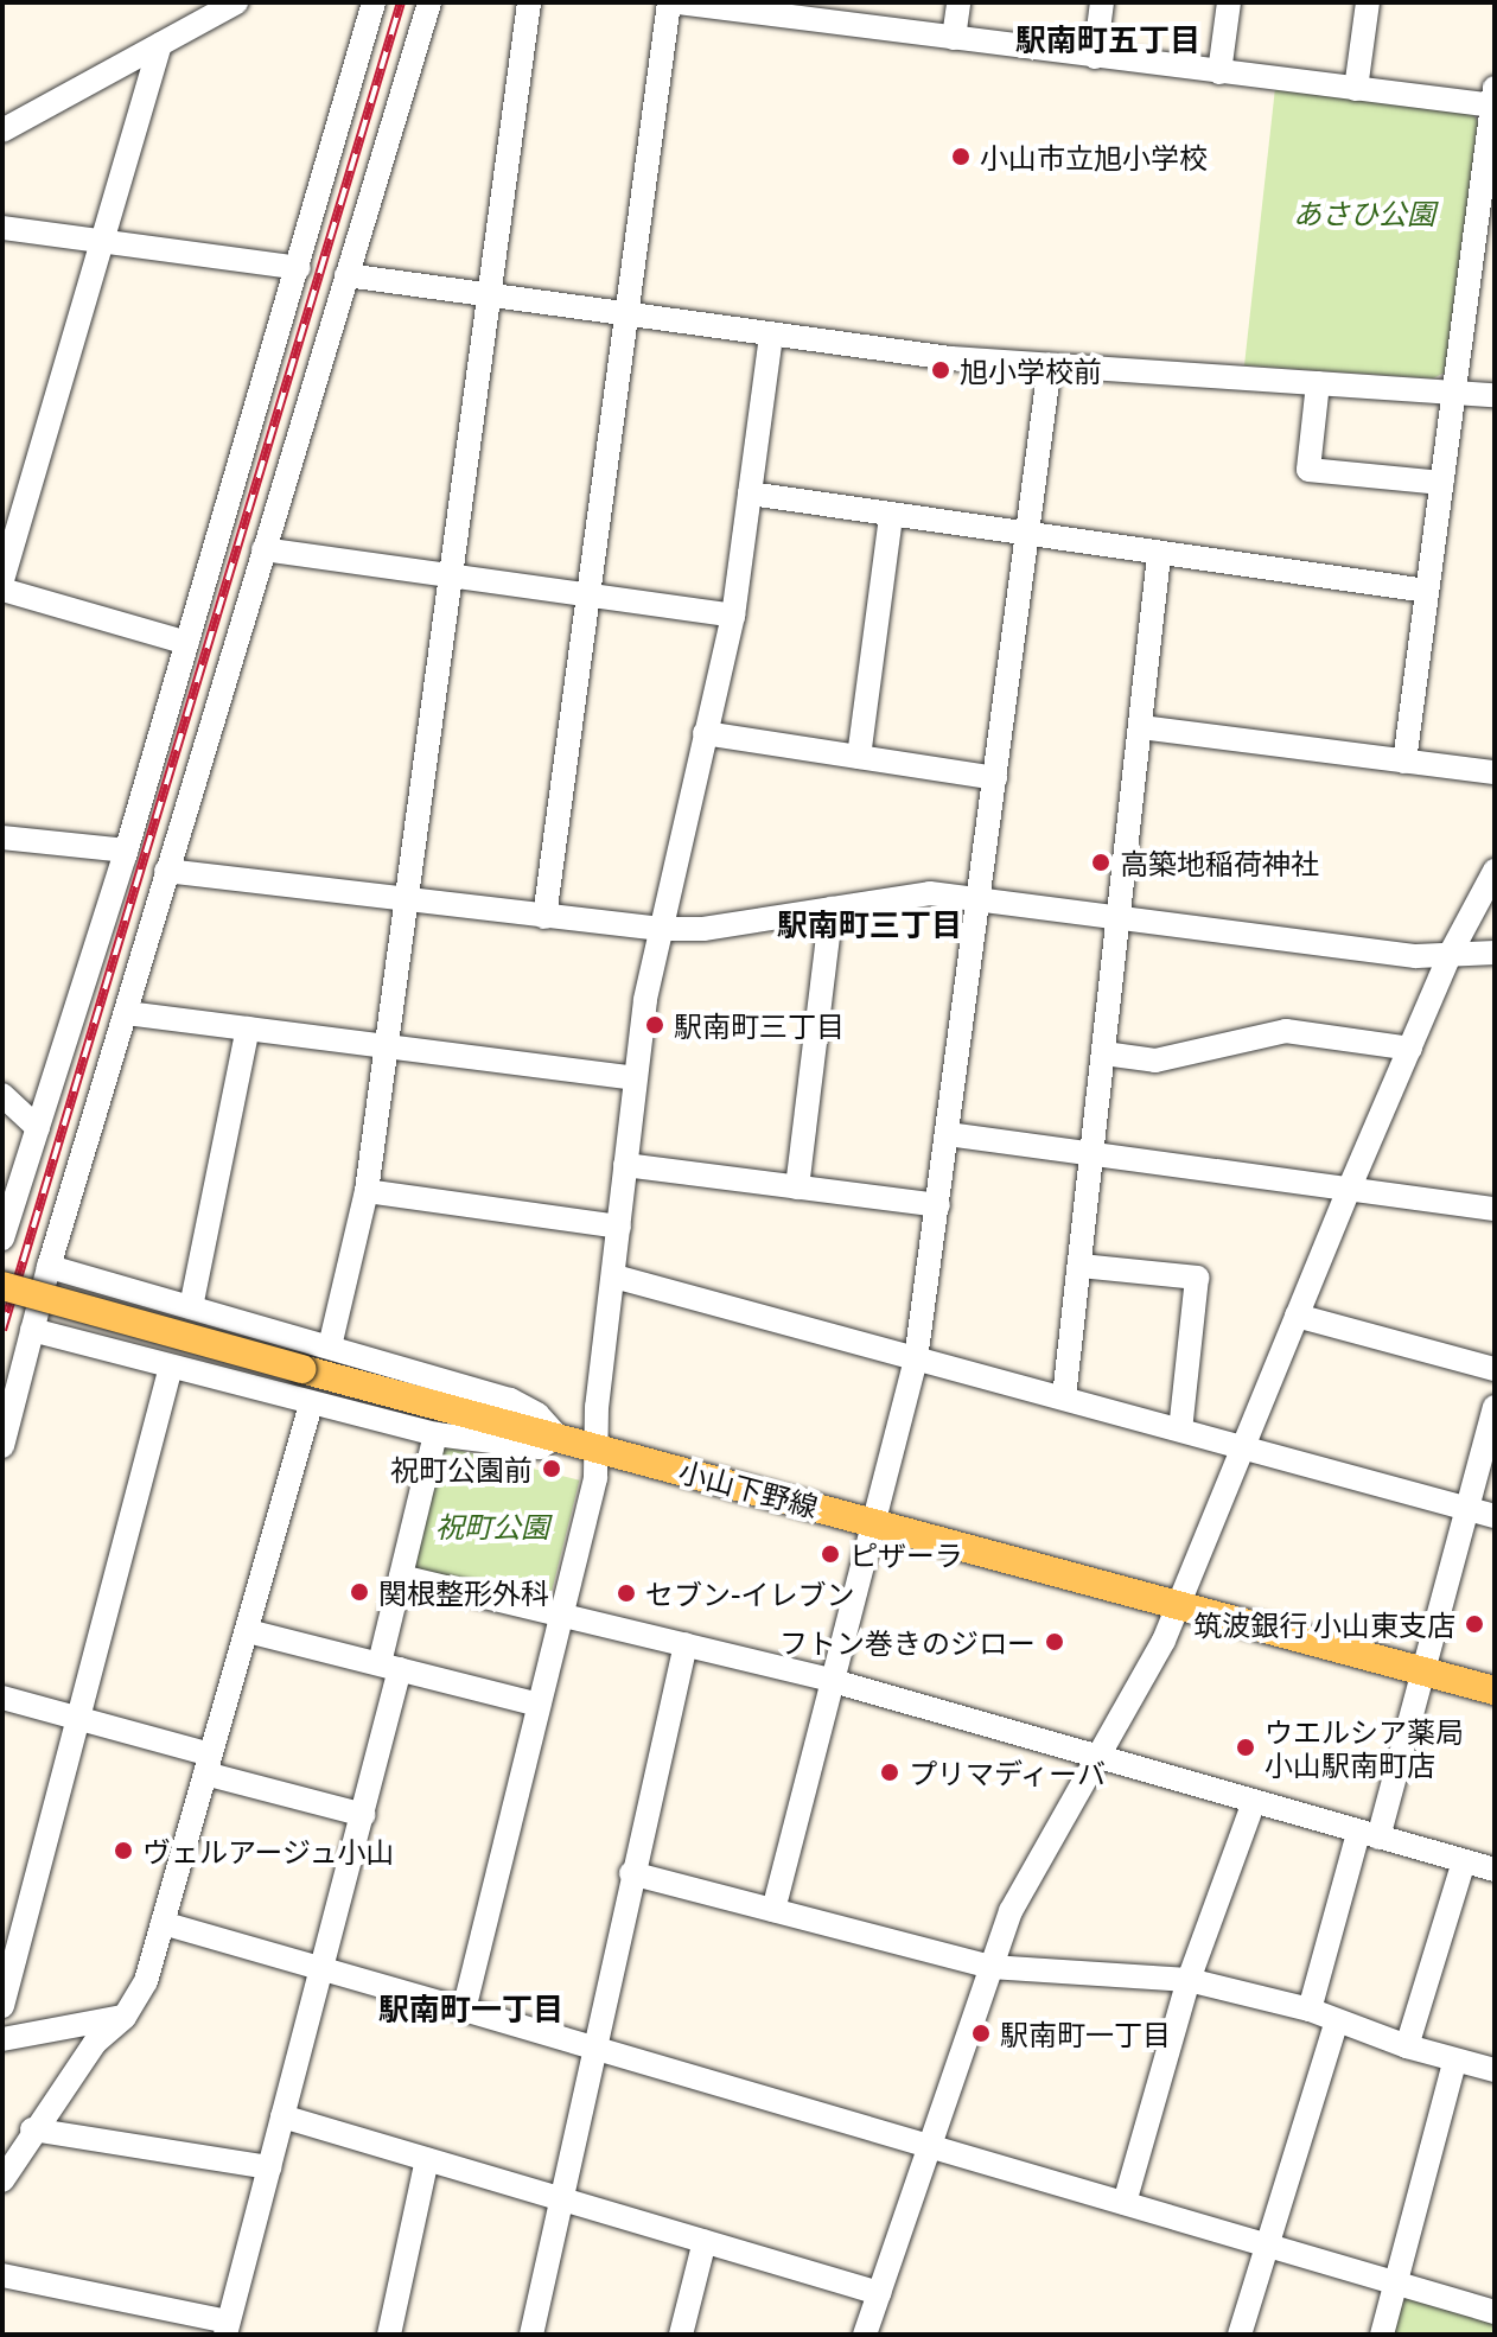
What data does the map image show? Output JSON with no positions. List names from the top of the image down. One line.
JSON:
{"streets":{"main road":["小山下野線"]},"districts":["駅南町五丁目","駅南町三丁目","駅南町一丁目"],"parks":["あさひ公園","祝町公園"],"places":["小山市立旭小学校","旭小学校前","高築地稲荷神社","駅南町三丁目","祝町公園前","ピザーラ","関根整形外科","セブン-イレブン","筑波銀行 小山東支店","フトン巻きのジロー","ウエルシア薬局 小山駅南町店","プリマディーバ","ヴェルアージュ小山","駅南町一丁目"]}
